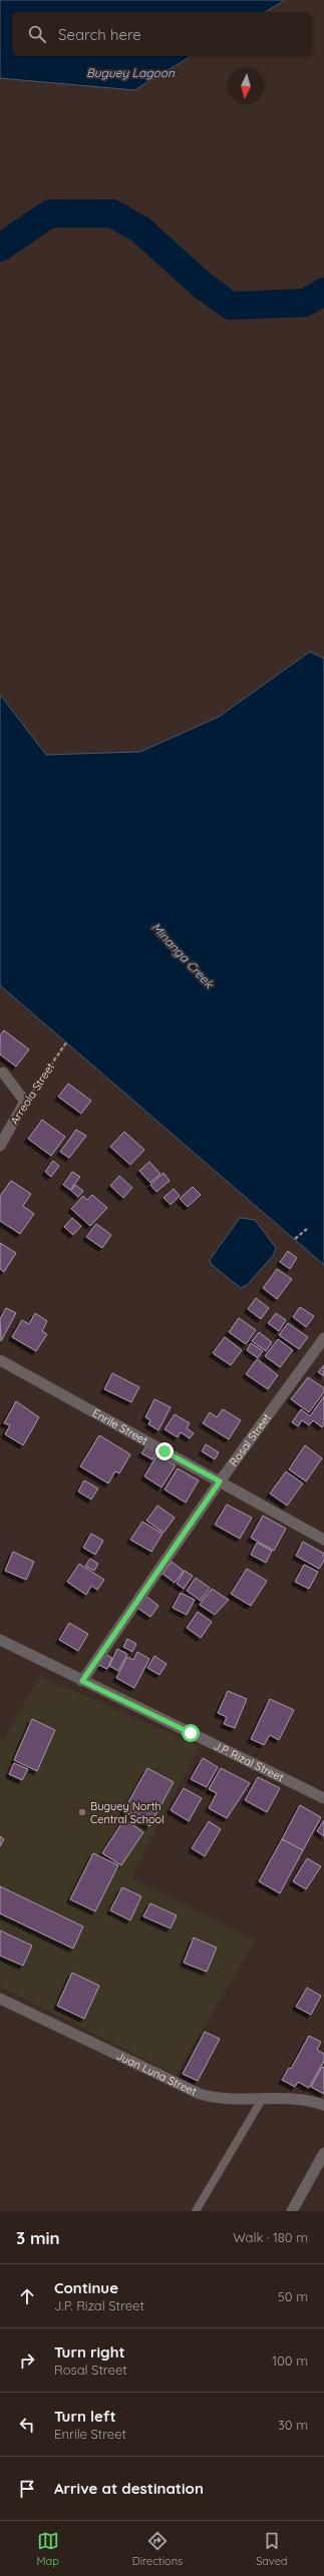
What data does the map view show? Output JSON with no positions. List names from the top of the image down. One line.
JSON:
{"streets":{"street":["Arreola Street","Enrile Street","Rosal Street","J.P. Rizal Street","Juan Luna Street"]},"crossings":[["Enrile Street","Rosal Street"],["Rosal Street","J.P. Rizal Street"]],"water":["Buguey Lagoon","Minanga Creek"],"places":["Buguey North Central School"],"north":"bottom","page":{"search":"Search here","heading":["3 min","Walk · 180 m"],"list":[["Continue","J.P. Rizal Street","50 m"],["Turn right","Rosal Street","100 m"],["Turn left","Enrile Street","30 m"],"Arrive at destination"],"nav":["Map","Directions","Saved"]}}
